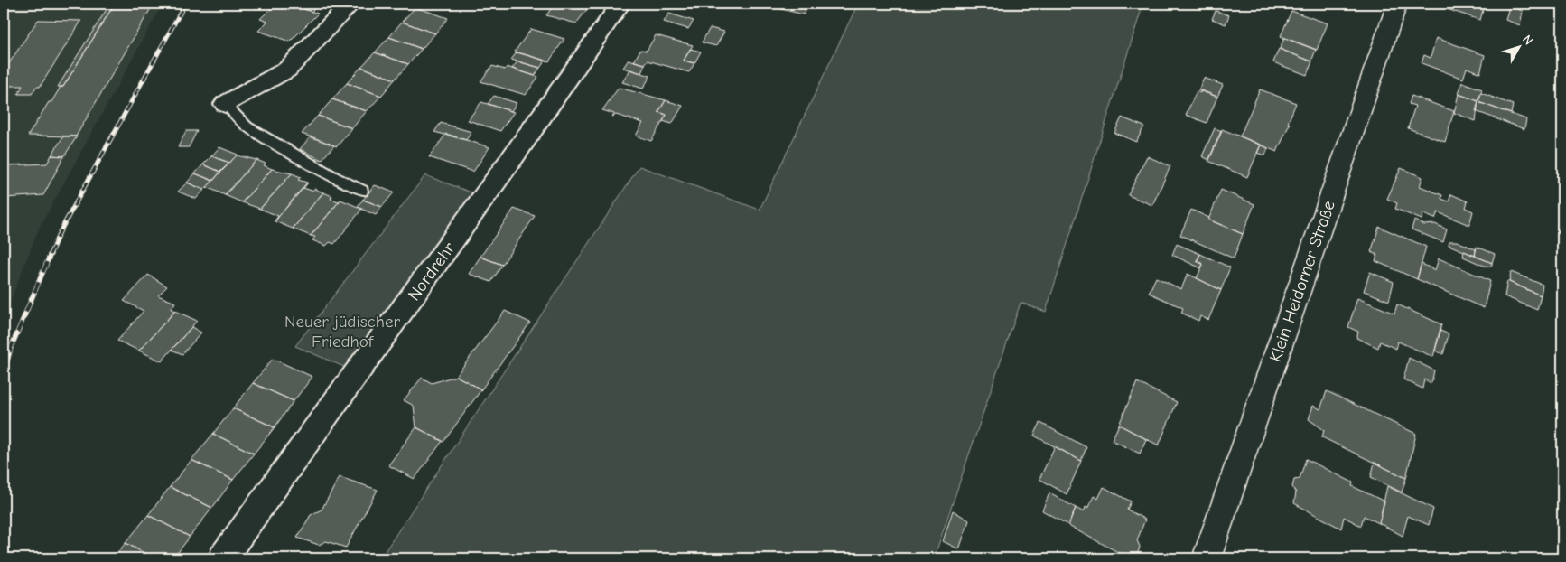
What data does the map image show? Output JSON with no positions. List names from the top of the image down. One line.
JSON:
{"streets":{"street":["Nordrehr","Klein Heidorner Straße"]},"parks":["Neuer jüdischer Friedhof"],"north":"top right"}
